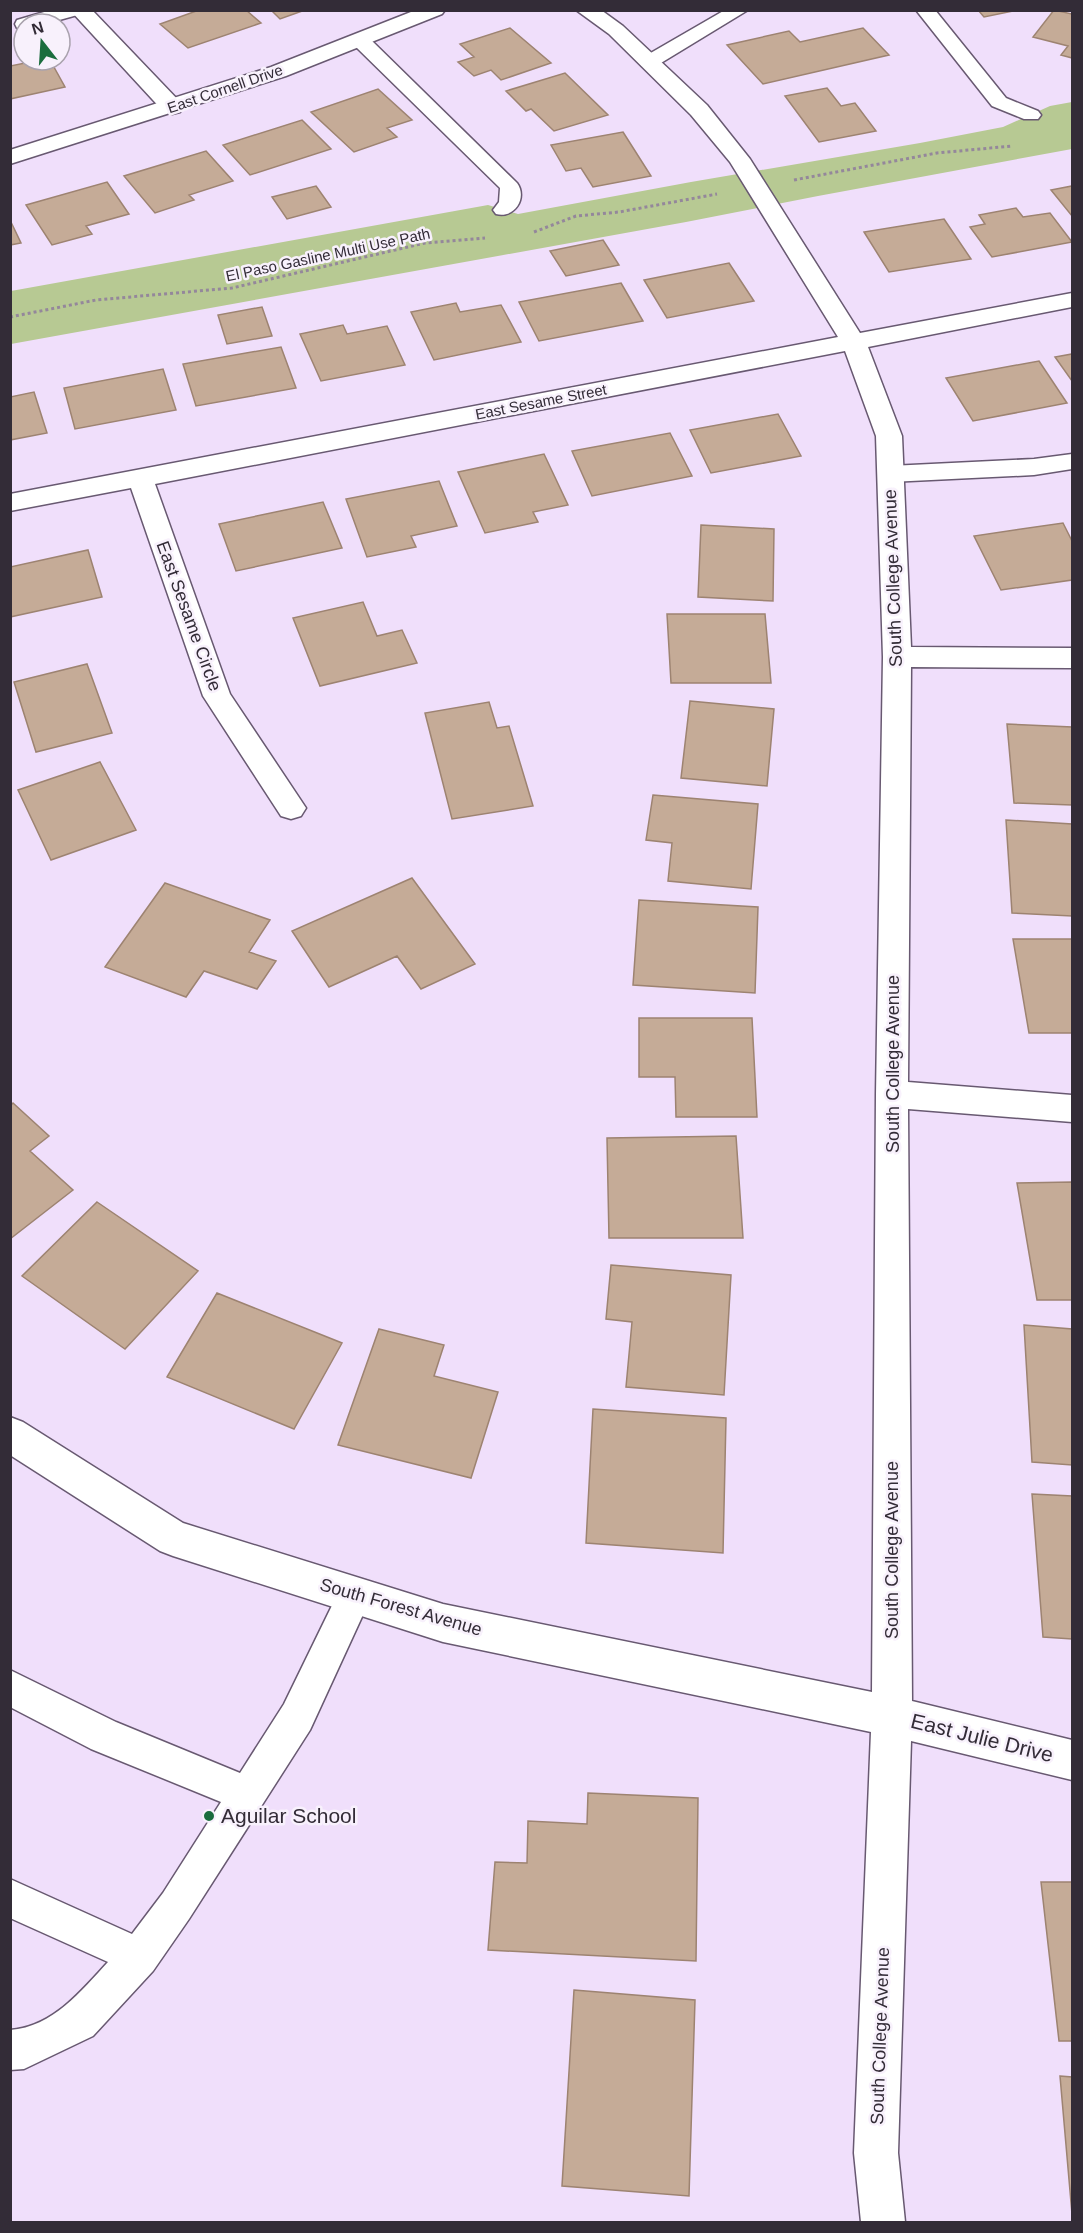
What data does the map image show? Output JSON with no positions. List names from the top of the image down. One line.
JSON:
{"streets":{"street":["East Cornell Drive","East Sesame Street","South College Avenue","East Sesame Circle","South Forest Avenue","East Julie Drive"],"path":["El Paso Gasline Multi Use Path"]},"crossings":[["East Sesame Street","South College Avenue"],["East Sesame Street","East Sesame Circle"],["South College Avenue","South Forest Avenue"],["South College Avenue","East Julie Drive"],["South Forest Avenue","East Julie Drive"]],"places":["Aguilar School"],"north":"top"}
